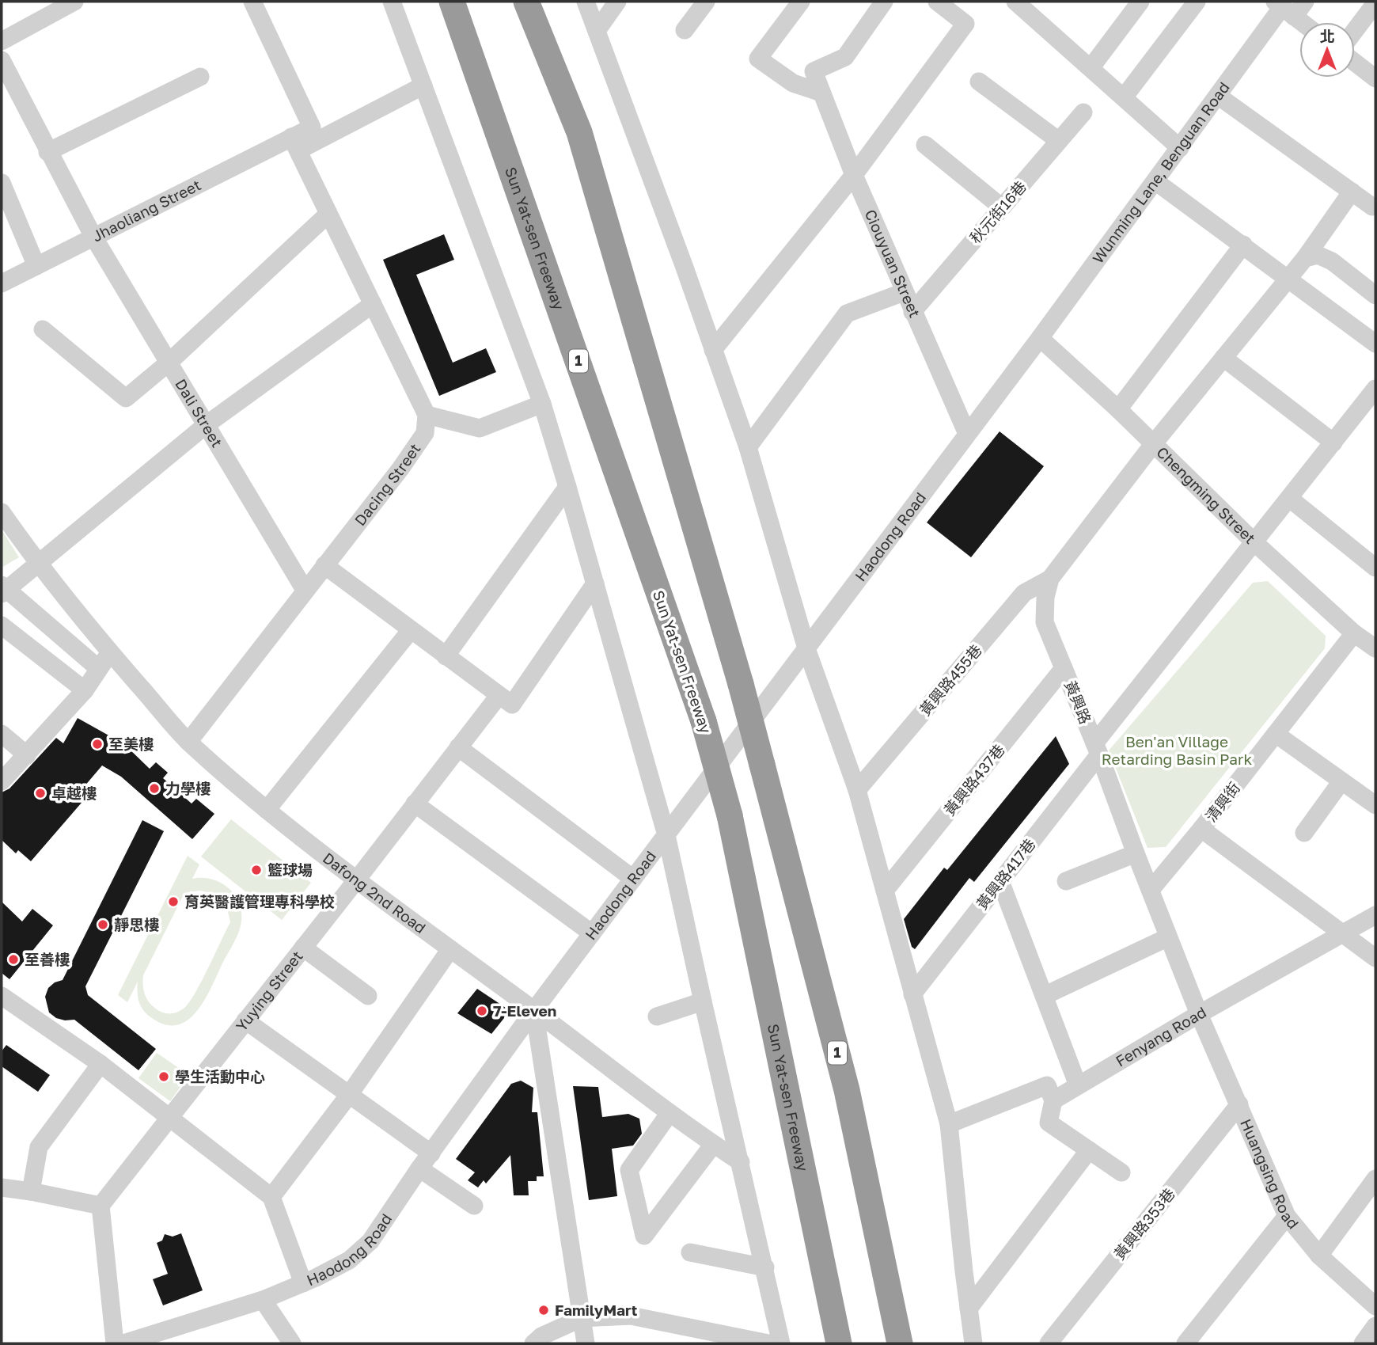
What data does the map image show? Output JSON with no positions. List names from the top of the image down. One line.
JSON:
{"streets":{"highway":["Sun Yat-sen Freeway","1"],"street":["Wunming Lane, Benguan Road","Jhaoliang Street","秋元街16巷","Ciouyuan Street","Dali Street","Dacing Street","Chengming Street","Haodong Road","黃興路455巷","黃興路","黃興路437巷","清興街","黃興路417巷","Dafong 2nd Road","Yuying Street","Fenyang Road","Huangsing Road","黃興路353巷"]},"crossings":[["Wunming Lane, Benguan Road","Chengming Street"],["Wunming Lane, Benguan Road","Haodong Road"],["Jhaoliang Street","Dali Street"],["秋元街16巷","Ciouyuan Street"],["Ciouyuan Street","Haodong Road"],["Dali Street","Dacing Street"],["Dacing Street","Dafong 2nd Road"],["Chengming Street","Haodong Road"],["Chengming Street","黃興路"],["Chengming Street","清興街"],["Chengming Street","黃興路417巷"],["Haodong Road","Dafong 2nd Road"],["黃興路455巷","黃興路"],["黃興路","黃興路437巷"],["黃興路","清興街"],["黃興路","黃興路417巷"],["黃興路","Fenyang Road"],["黃興路","Huangsing Road"],["Dafong 2nd Road","Yuying Street"],["Fenyang Road","Huangsing Road"],["Huangsing Road","黃興路353巷"]],"parks":["Ben'an Village Retarding Basin Park"],"places":["至美樓","力學樓","卓越樓","籃球場","育英醫護管理專科學校","靜思樓","至善樓","7-Eleven","學生活動中心","FamilyMart"],"north":"top"}
